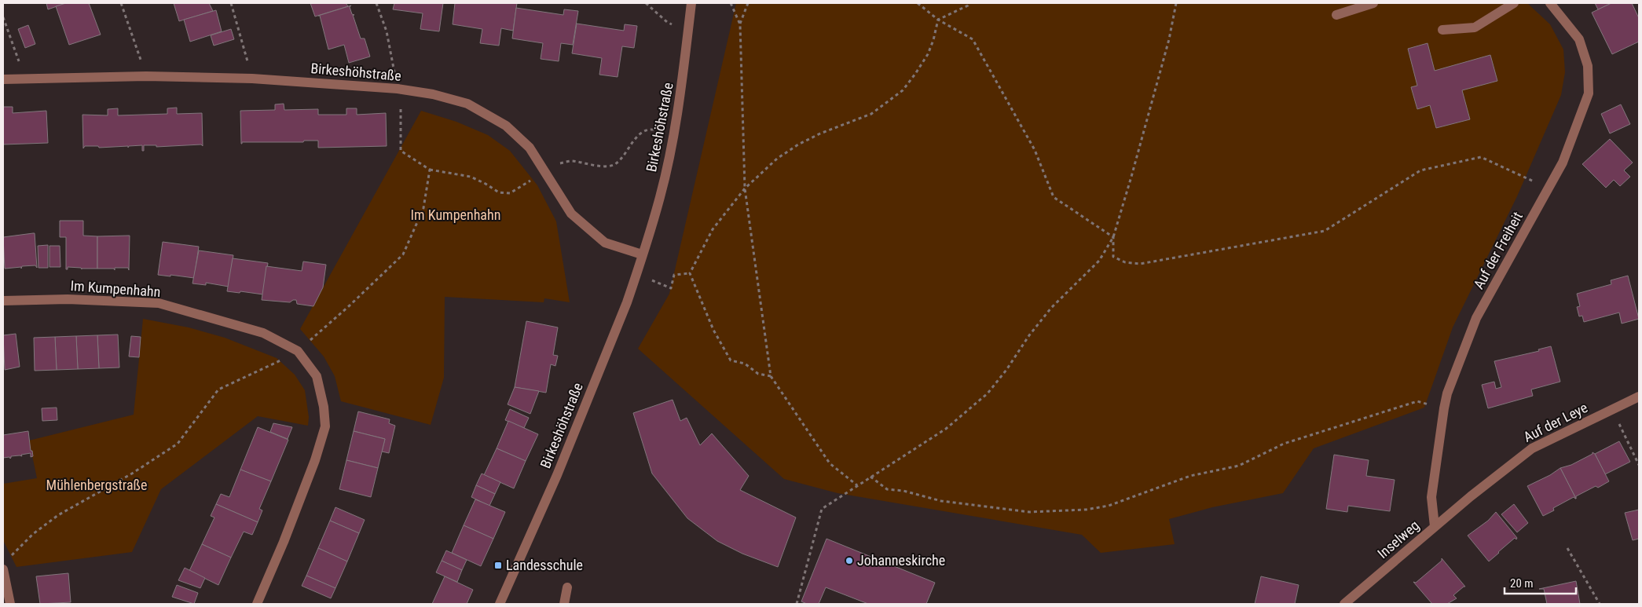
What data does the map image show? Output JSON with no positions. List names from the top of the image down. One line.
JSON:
{"streets":{"street":["Birkeshöhstraße","Auf der Freiheit","Im Kumpenhahn","Auf der Leye","Inselweg"]},"crossings":[["Auf der Freiheit","Inselweg"],["Auf der Leye","Inselweg"]],"parks":["Im Kumpenhahn","Mühlenbergstraße"],"places":{"other":["Johanneskirche"],"transit":["Landesschule"]},"scale_bar":"20 m"}
